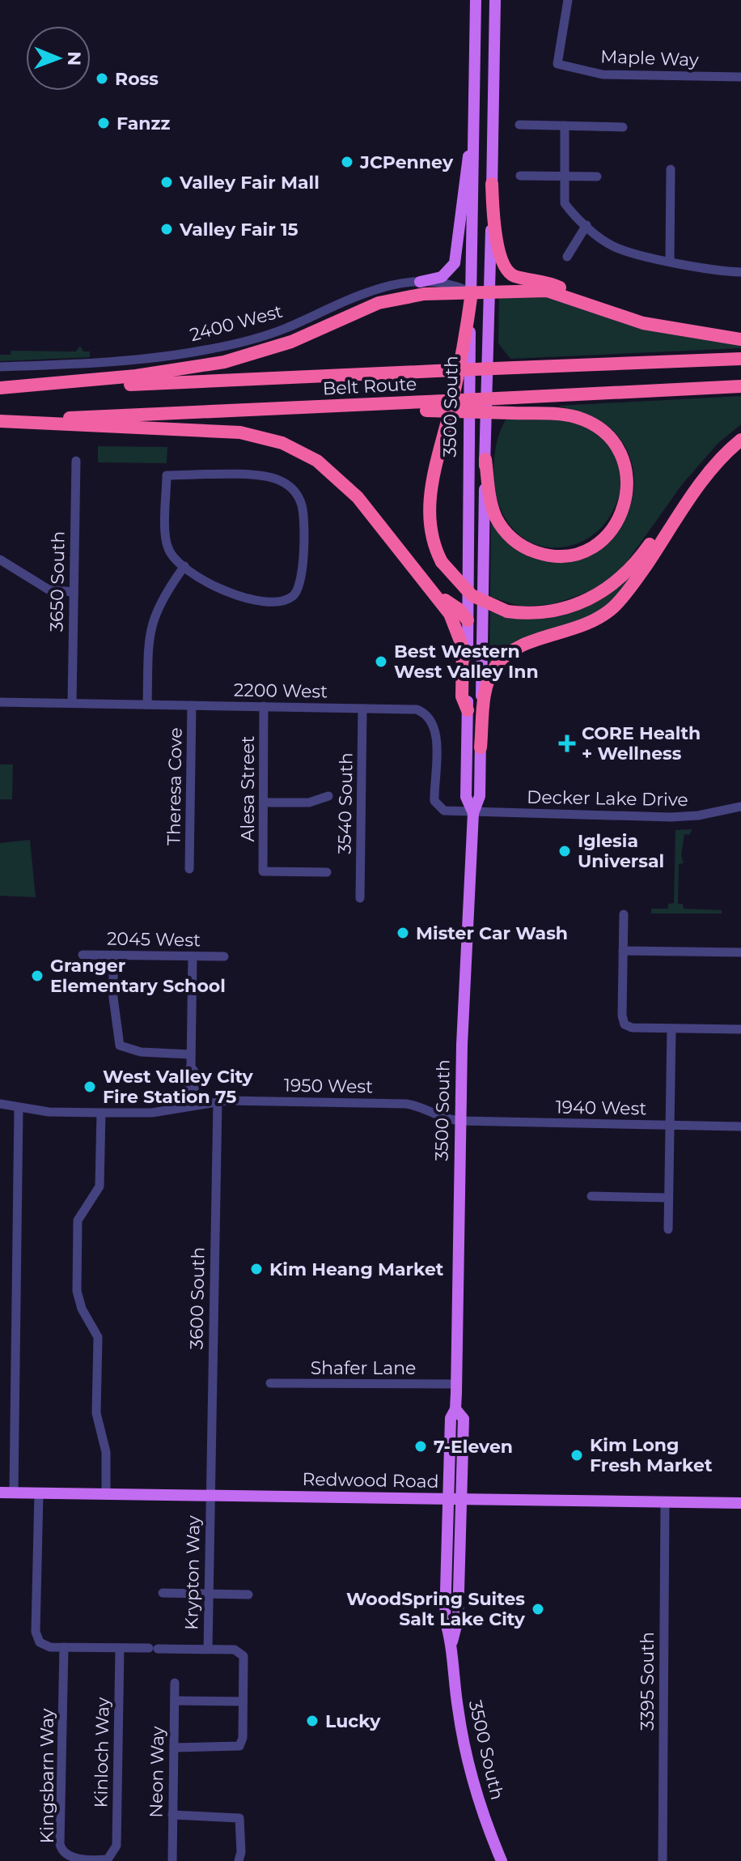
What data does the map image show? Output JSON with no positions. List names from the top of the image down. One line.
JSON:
{"streets":{"highway":["Belt Route"],"main road":["3500 South","Redwood Road"],"street":["Maple Way","2400 West","3650 South","2200 West","Theresa Cove","Alesa Street","Decker Lake Drive","3540 South","2045 West","1950 West","1940 West","3600 South","Shafer Lane","Krypton Way","3395 South","Kinloch Way","Neon Way","Kingsbarn Way"]},"crossings":[["2400 West","3500 South"],["3500 South","2200 West"],["3500 South","Decker Lake Drive"],["3500 South","1950 West"],["3500 South","1940 West"],["3500 South","Shafer Lane"],["3500 South","Redwood Road"],["3650 South","2200 West"],["2200 West","Theresa Cove"],["2200 West","Alesa Street"],["2200 West","Decker Lake Drive"],["2200 West","3540 South"],["1950 West","1940 West"],["1950 West","3600 South"],["3600 South","Redwood Road"],["3600 South","Krypton Way"],["Redwood Road","Krypton Way"],["Redwood Road","3395 South"],["Kinloch Way","Kingsbarn Way"]],"places":{"other":["Ross","Fanzz","JCPenney","Valley Fair Mall","Valley Fair 15","Best Western West Valley Inn","Iglesia Universal","Mister Car Wash","Granger Elementary School","West Valley City Fire Station 75","Kim Heang Market","7-Eleven","Kim Long Fresh Market","WoodSpring Suites Salt Lake City","Lucky"],"health":["CORE Health + Wellness"]},"north":"right"}
